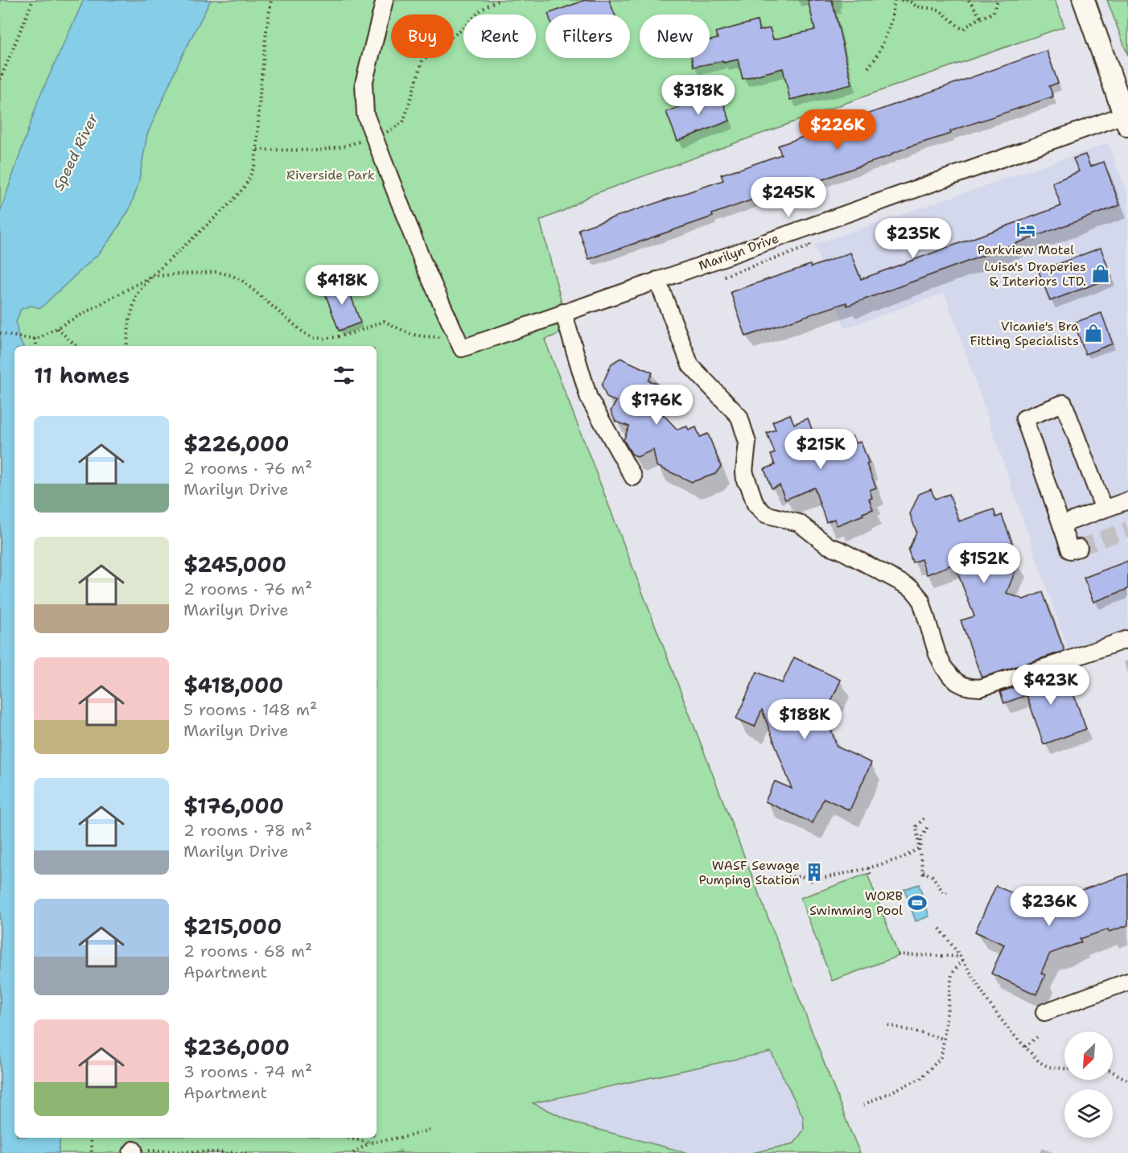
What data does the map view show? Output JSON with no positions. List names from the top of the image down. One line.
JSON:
{"streets":{"street":["Marilyn Drive"]},"water":["Speed River"],"parks":["Riverside Park"],"places":{"hotel":["Parkview Motel"],"shop":["Luisa's Draperies & Interiors LTD.","Vicanie's Bra Fitting Specialists"],"building":["WASF Sewage Pumping Station"],"sports":["WORB Swimming Pool"]},"north":"bottom left","page":{"chip":["Buy","Rent","Filters","New"],"price":["$318K","$226K","$245K","$235K","$418K","$176K","$215K","$152K","$423K","$188K","$236K"],"heading":"11 homes","list":[{"name":"$226,000","note":"2 rooms · 76 m² · Marilyn Drive"},{"name":"$245,000","note":"2 rooms · 76 m² · Marilyn Drive"},{"name":"$418,000","note":"5 rooms · 148 m² · Marilyn Drive"},{"name":"$176,000","note":"2 rooms · 78 m² · Marilyn Drive"},{"name":"$215,000","note":"2 rooms · 68 m² · Apartment"},{"name":"$236,000","note":"3 rooms · 74 m² · Apartment"}]}}
